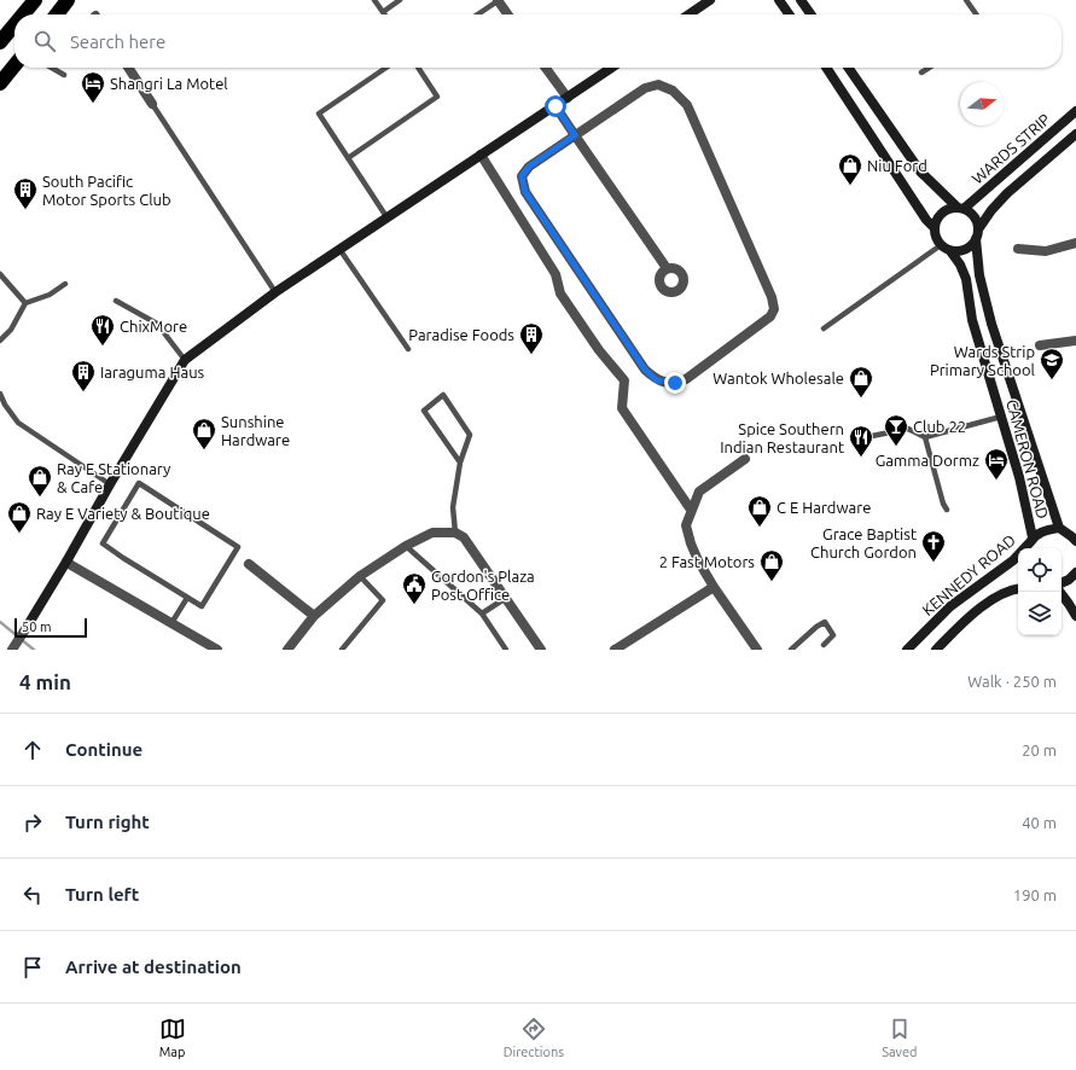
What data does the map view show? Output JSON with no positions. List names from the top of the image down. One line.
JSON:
{"streets":{"main road":["WARDS STRIP","CAMERON ROAD","KENNEDY ROAD"]},"crossings":[["WARDS STRIP","CAMERON ROAD"],["CAMERON ROAD","KENNEDY ROAD"]],"places":{"hotel":["Shangri La Motel","Gamma Dormz"],"shop":["Niu Ford","Wantok Wholesale","Sunshine Hardware","Ray E Stationary & Cafe","C E Hardware","Ray E Variety & Boutique","2 Fast Motors"],"building":["South Pacific Motor Sports Club","Paradise Foods","Iaraguma Haus"],"restaurant":["ChixMore","Spice Southern Indian Restaurant"],"school or university":["Wards Strip Primary School"],"bar":["Club 22"],"church":["Grace Baptist Church Gordon"],"public building":["Gordon's Plaza Post Office"]},"scale_bar":"50 m","north":"right","page":{"search":"Search here","scale":"50 m","heading":["4 min","Walk · 250 m"],"list":[["Continue","20 m"],["Turn right","40 m"],["Turn left","190 m"],"Arrive at destination"],"nav":["Map","Directions","Saved"]}}
